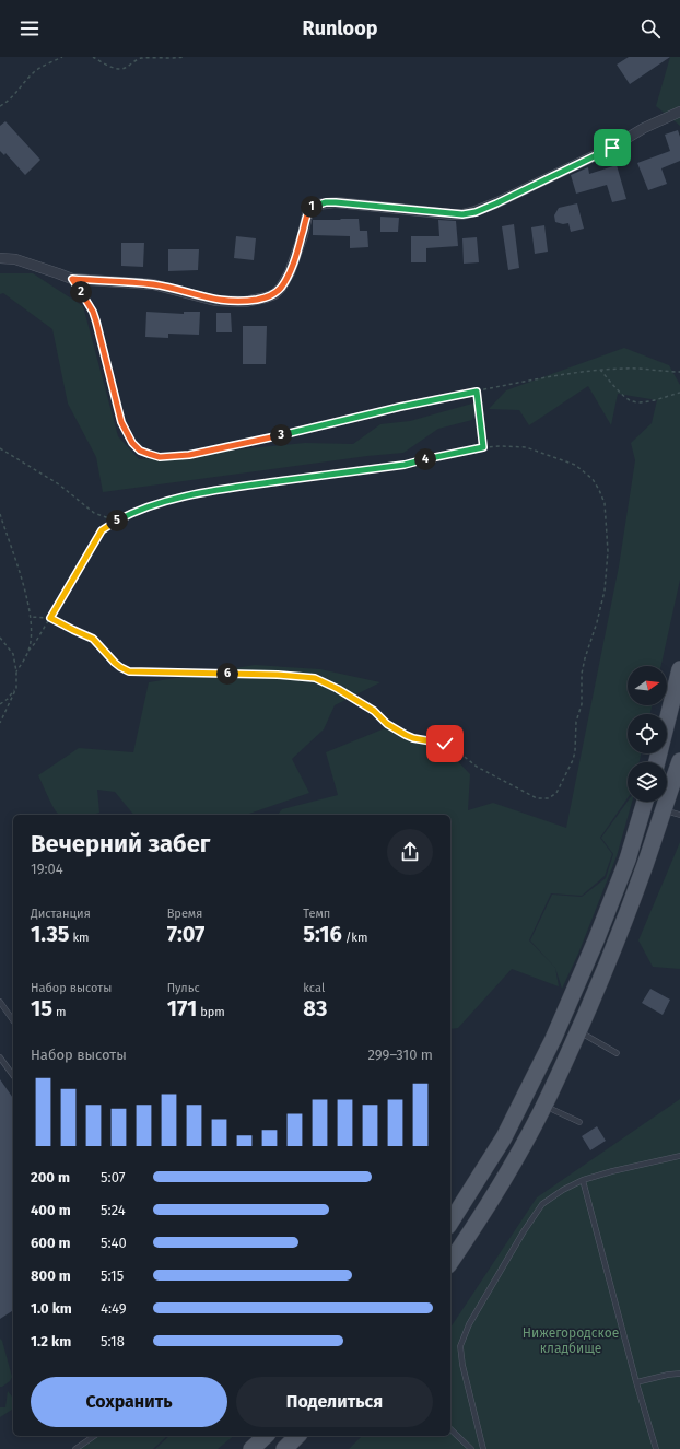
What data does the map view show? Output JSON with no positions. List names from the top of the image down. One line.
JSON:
{"parks":["Нижегородское кладбище"],"north":"right","page":{"header":"Runloop","pins":["1","2","3","4","5","6"],"heading":["Вечерний забег","19:04"],"stats":[["Дистанция","1.35 km"],["Время","7:07"],["Темп","5:16 /km"],["Набор высоты","15 m"],["Пульс","171 bpm"],["kcal","83"]],"chart":["Набор высоты","299–310 m"],"list":[{"name":"200 m","note":"5:07"},{"name":"400 m","note":"5:24"},{"name":"600 m","note":"5:40"},{"name":"800 m","note":"5:15"},{"name":"1.0 km","note":"4:49"},{"name":"1.2 km","note":"5:18"}],"buttons":["Сохранить","Поделиться"]}}
